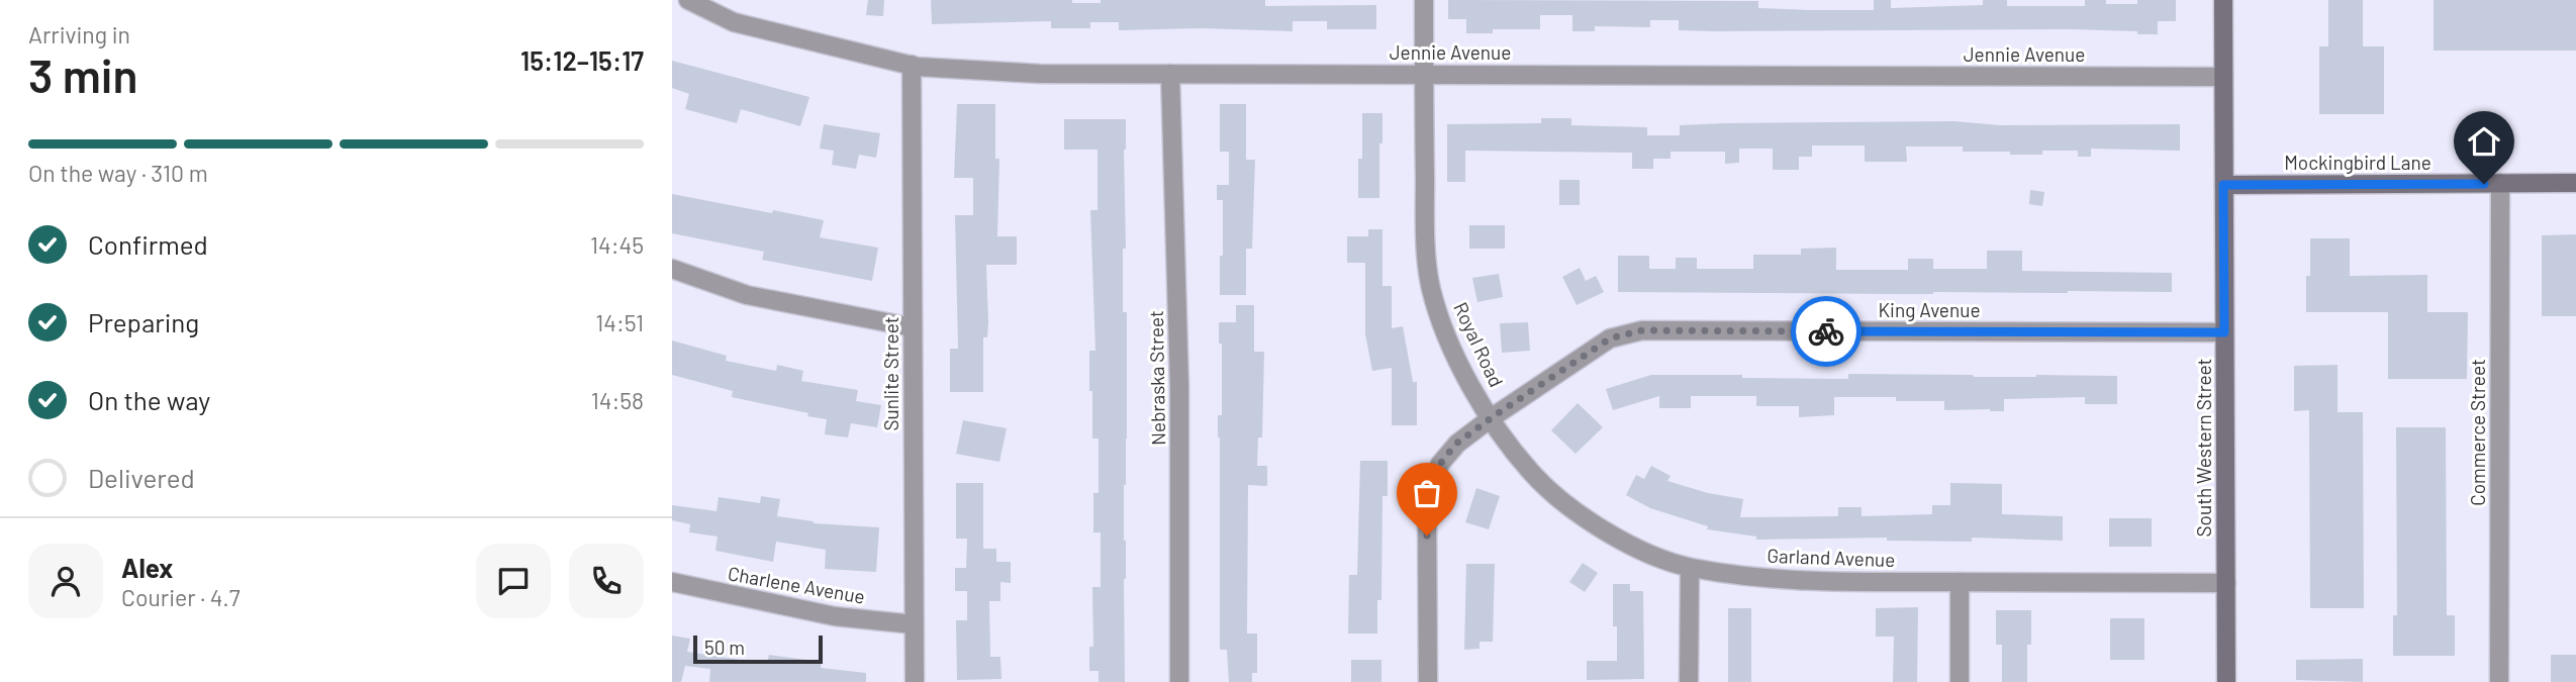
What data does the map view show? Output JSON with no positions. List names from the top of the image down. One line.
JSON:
{"streets":{"main road":["Mockingbird Lane","South Western Street"],"street":["Jennie Avenue","King Avenue","Royal Road","Sunlite Street","Nebraska Street","Commerce Street","Garland Avenue","Charlene Avenue"]},"crossings":[["Jennie Avenue","Royal Road"],["Jennie Avenue","Sunlite Street"],["Jennie Avenue","Nebraska Street"],["Jennie Avenue","South Western Street"],["Mockingbird Lane","Commerce Street"],["Mockingbird Lane","South Western Street"],["King Avenue","Royal Road"],["King Avenue","South Western Street"],["King Avenue","Garland Avenue"],["Royal Road","Garland Avenue"],["Sunlite Street","Charlene Avenue"],["South Western Street","Garland Avenue"]],"scale_bar":"50 m","page":{"heading":["3 min","Arriving in","15:12–15:17"],"panel":["Alex","Courier · 4.7"],"bar":"On the way · 310 m","list":[["Confirmed","14:45"],["Preparing","14:51"],["On the way","14:58"],"Delivered"],"scale":"50 m"}}
